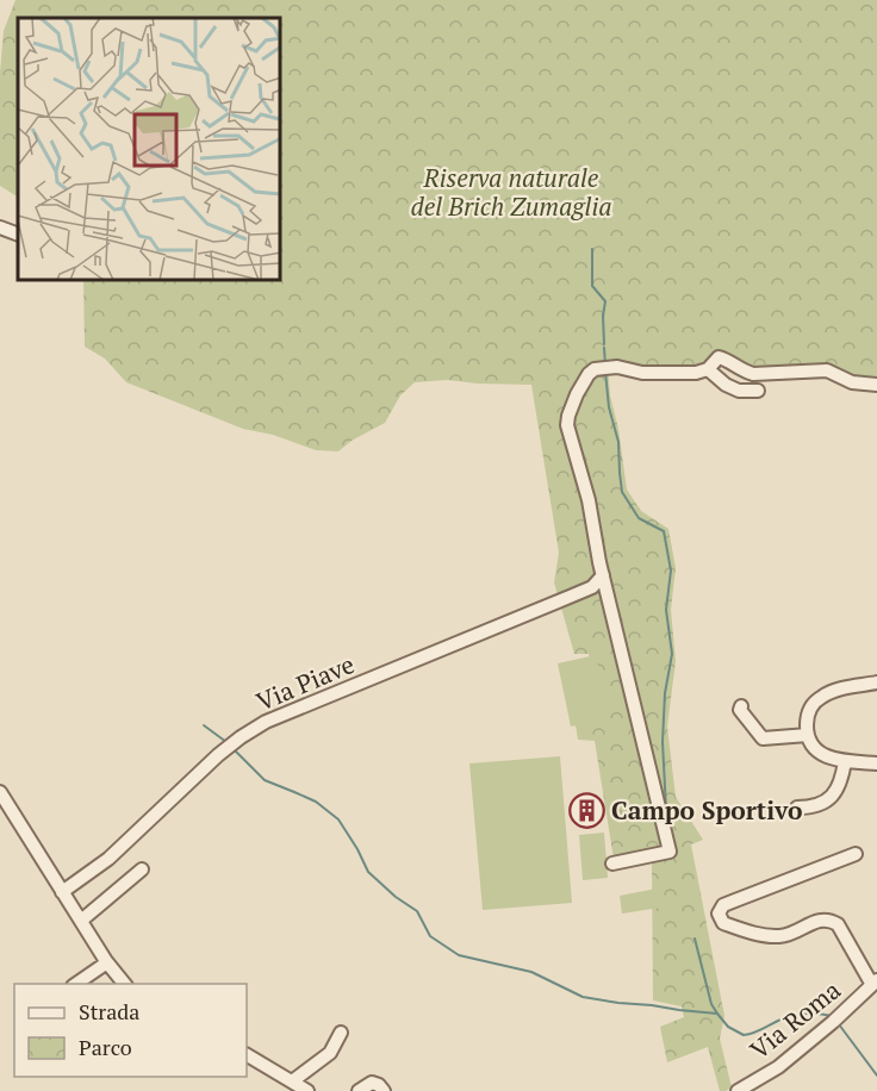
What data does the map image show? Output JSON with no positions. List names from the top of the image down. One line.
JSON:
{"streets":{"street":["Via Piave","Via Roma"]},"parks":["Riserva naturale del Brich Zumaglia"],"places":{"building":["Campo Sportivo"]},"legend":["Strada","Parco"]}
